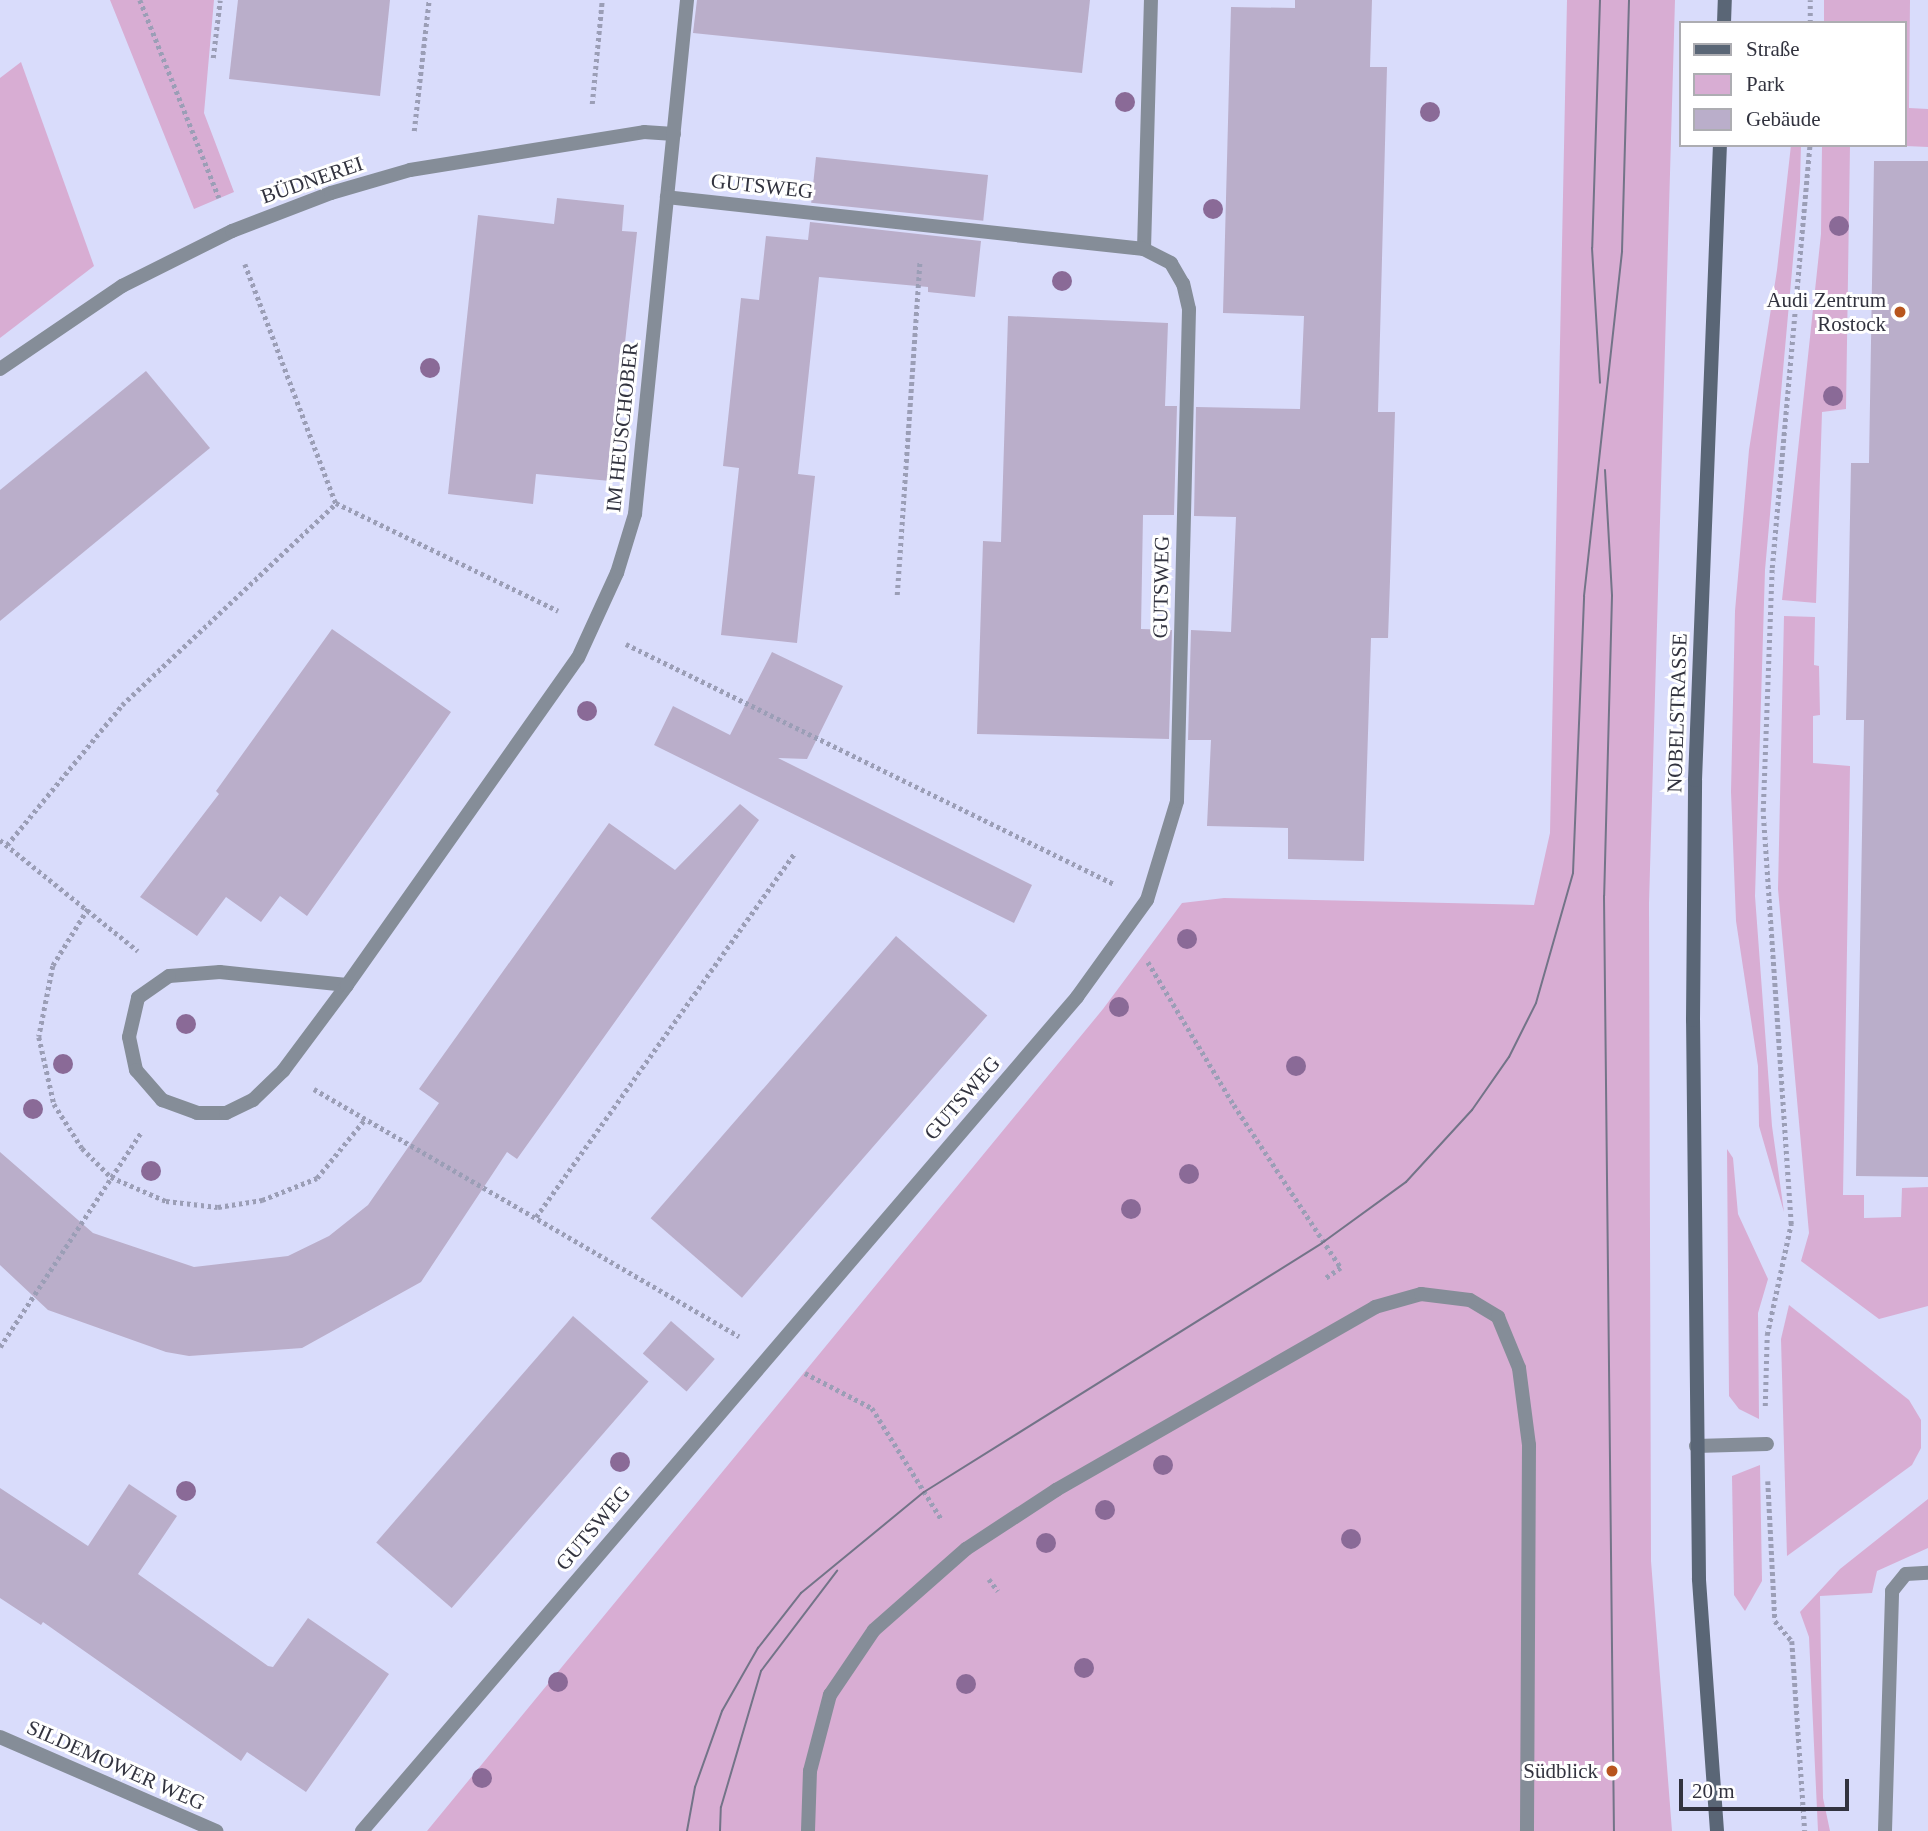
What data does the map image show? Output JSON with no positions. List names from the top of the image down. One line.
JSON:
{"streets":{"main road":["NOBELSTRASSE"],"street":["BÜDNEREI","GUTSWEG","IM HEUSCHOBER","SILDEMOWER WEG"]},"crossings":[["BÜDNEREI","IM HEUSCHOBER"],["GUTSWEG","IM HEUSCHOBER"]],"places":["Audi Zentrum Rostock","Südblick"],"legend":["Straße","Park","Gebäude"],"scale_bar":"20 m"}
